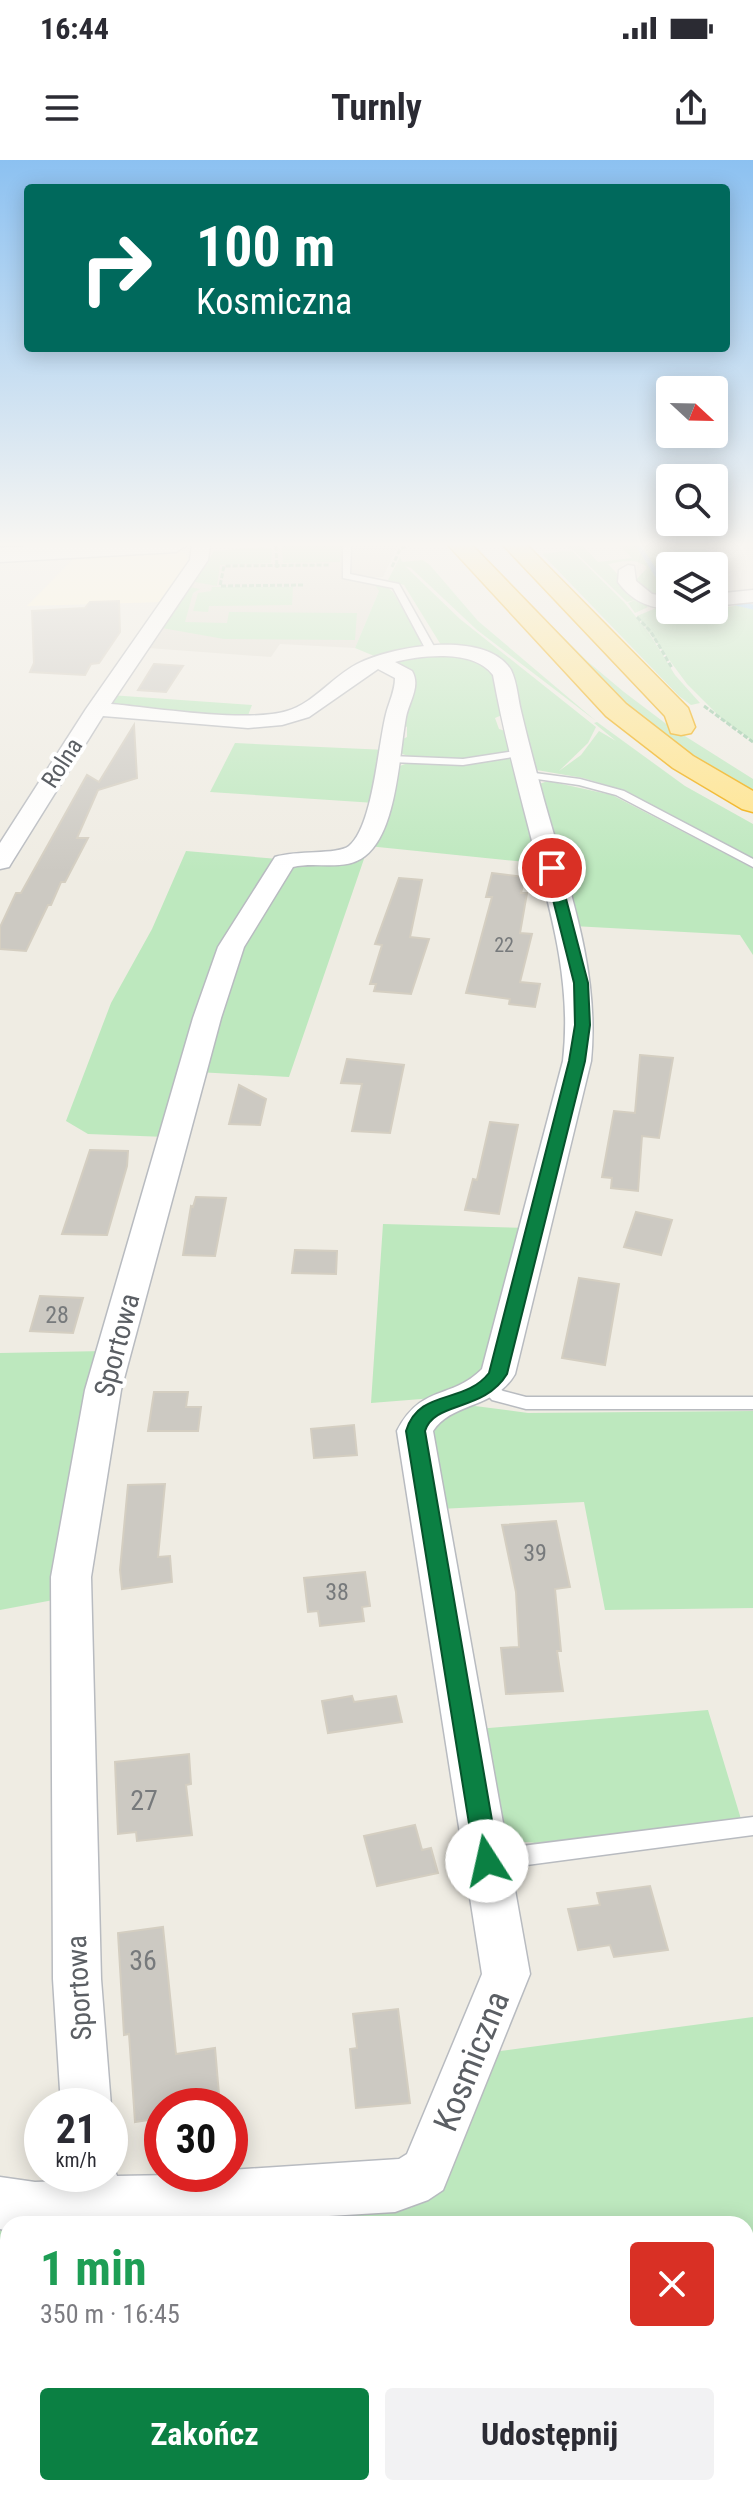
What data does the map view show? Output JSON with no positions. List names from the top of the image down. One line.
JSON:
{"streets":{"street":["Rolna","Sportowa","Kosmiczna"]},"house_numbers":["22","28","39","38","27","36"],"north":"right","page":{"status":"16:44","header":"Turnly","turn":["100 m","Kosmiczna"],"speed":"21 km/h","limit":"30","heading":["1 min","350 m · 16:45"],"buttons":["Zakończ","Udostępnij"]}}
